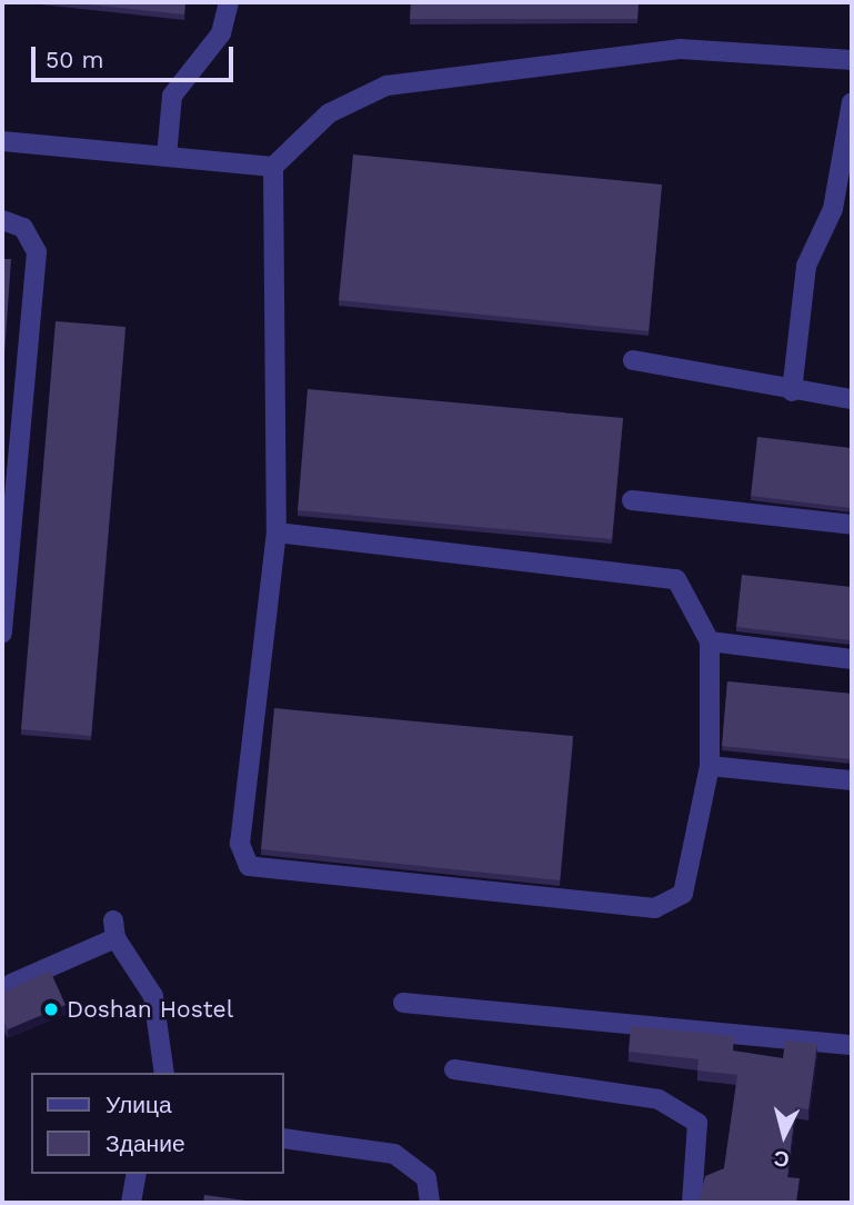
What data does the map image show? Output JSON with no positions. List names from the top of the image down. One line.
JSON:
{"places":["Doshan Hostel"],"legend":["Улица","Здание"],"scale_bar":"50 m","north":"bottom"}
